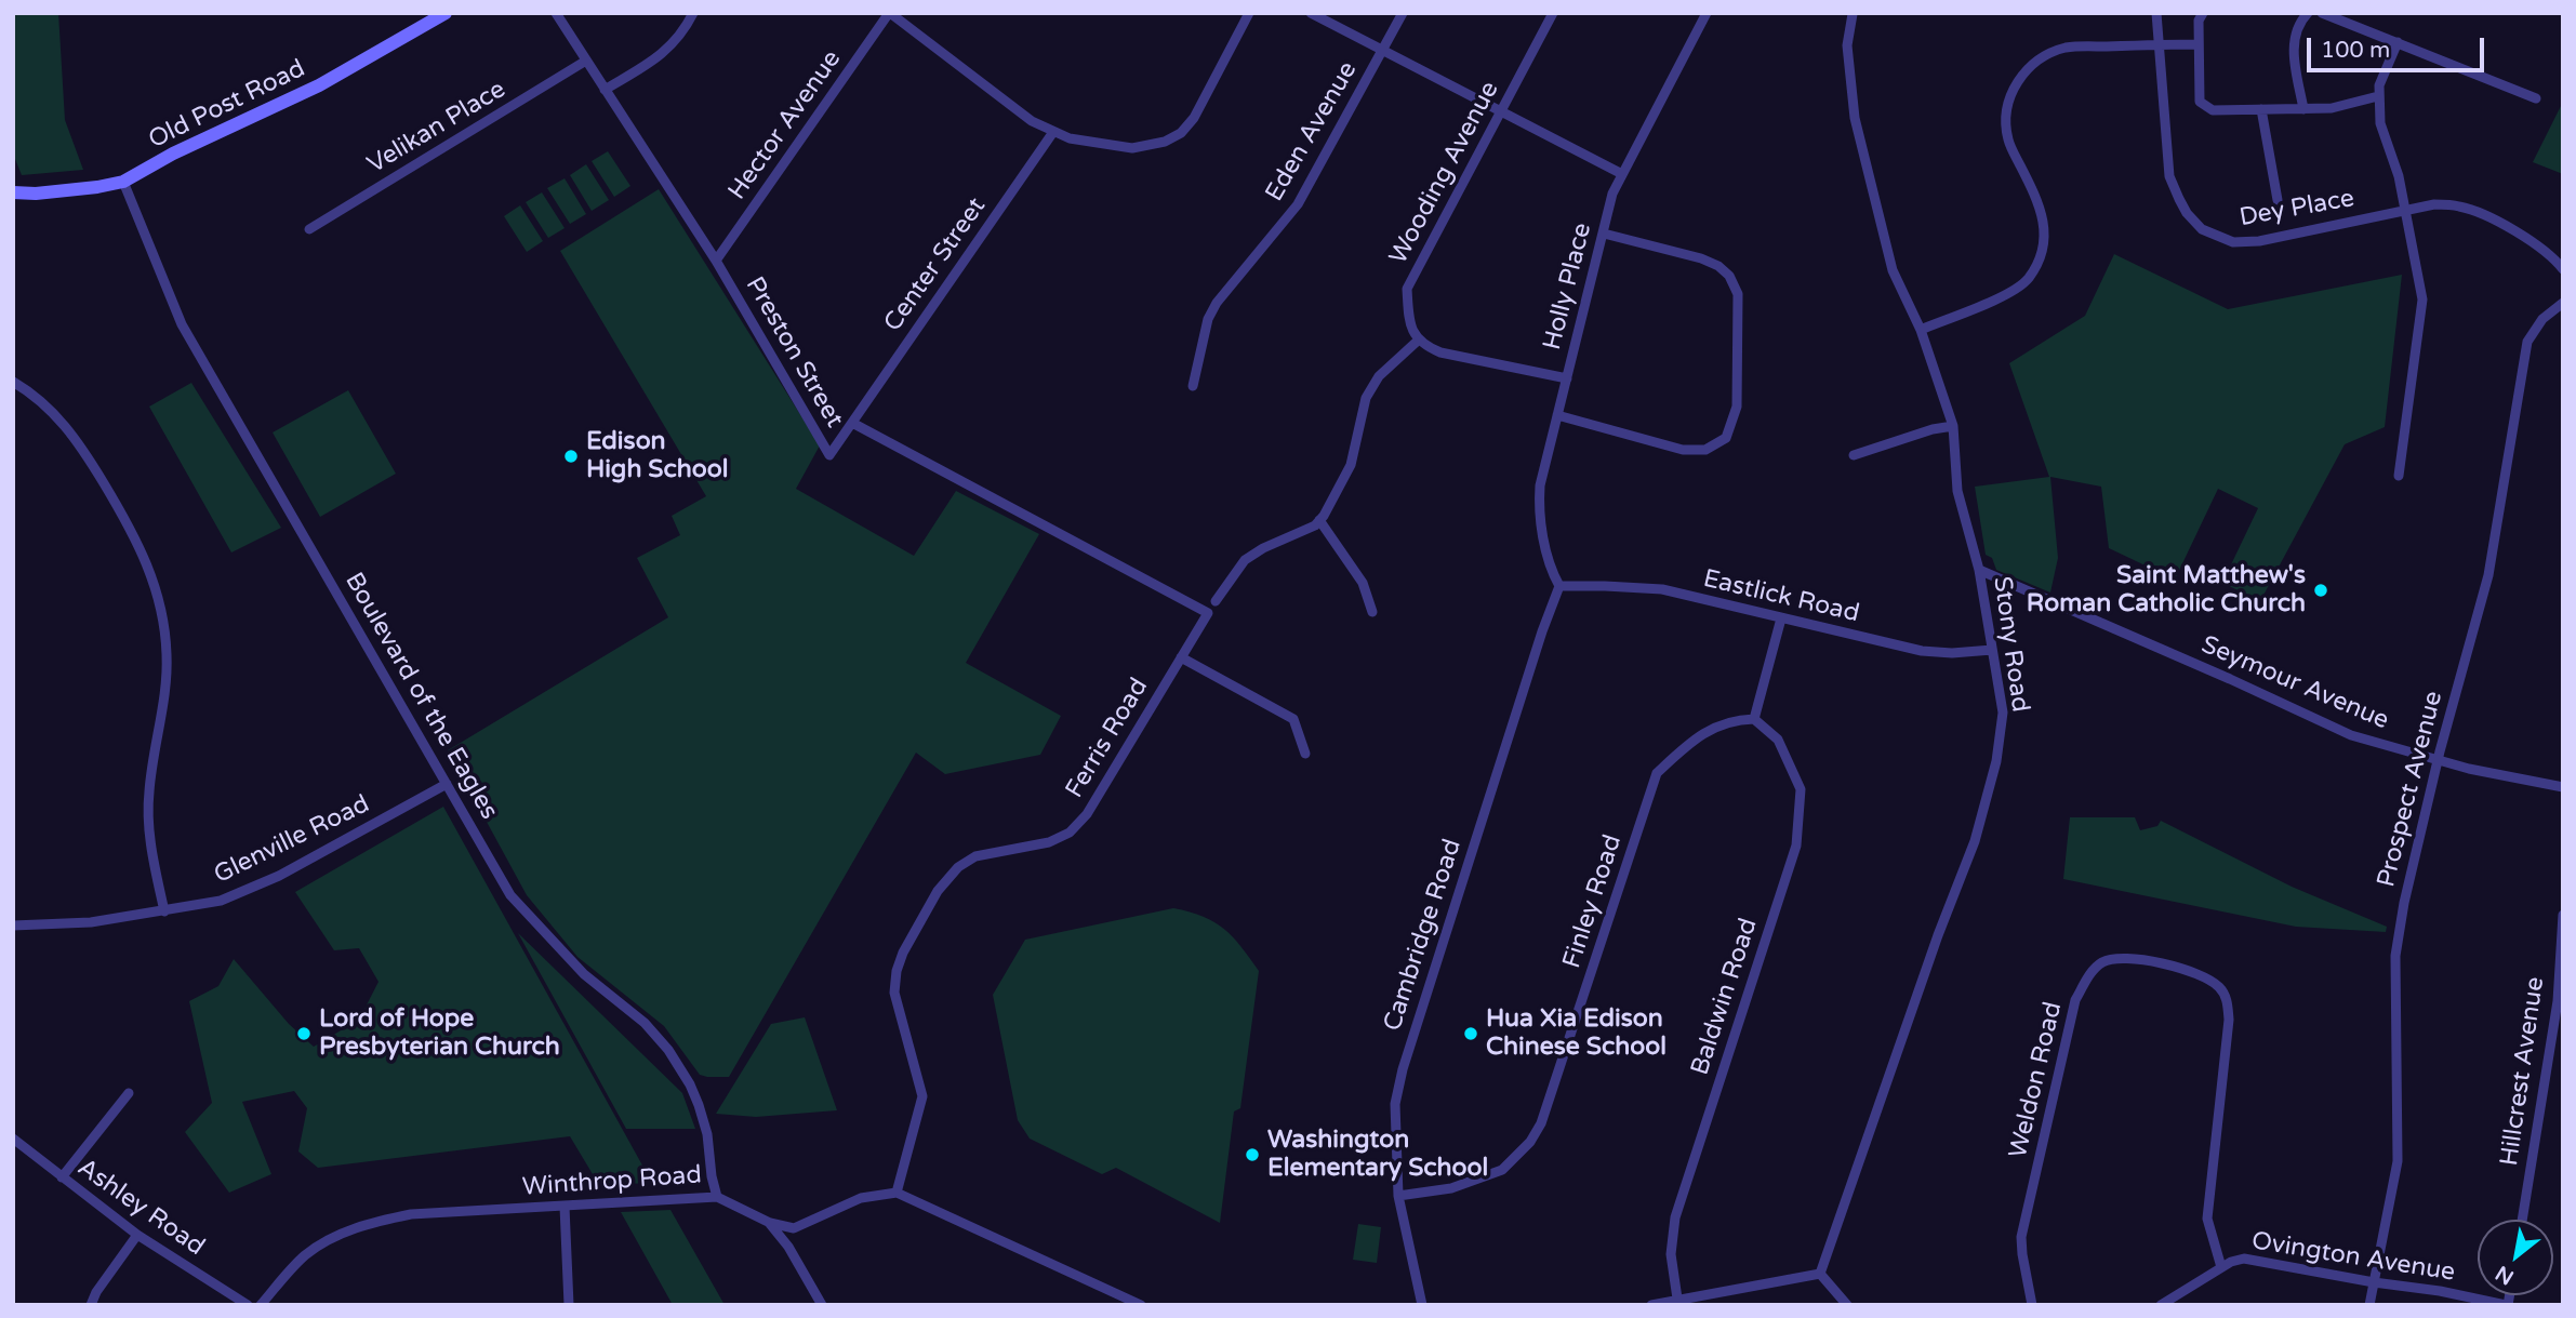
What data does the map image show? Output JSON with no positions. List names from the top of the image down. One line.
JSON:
{"streets":{"street":["Old Post Road","Hector Avenue","Velikan Place","Eden Avenue","Wooding Avenue","Dey Place","Center Street","Holly Place","Preston Street","Eastlick Road","Stony Road","Seymour Avenue","Boulevard of the Eagles","Ferris Road","Prospect Avenue","Glenville Road","Finley Road","Cambridge Road","Baldwin Road","Hillcrest Avenue","Weldon Road","Winthrop Road","Ashley Road","Ovington Avenue"]},"crossings":[["Old Post Road","Boulevard of the Eagles"],["Hector Avenue","Preston Street"],["Velikan Place","Preston Street"],["Center Street","Preston Street"],["Holly Place","Eastlick Road"],["Holly Place","Cambridge Road"],["Preston Street","Ferris Road"],["Eastlick Road","Stony Road"],["Eastlick Road","Cambridge Road"],["Stony Road","Seymour Avenue"],["Seymour Avenue","Prospect Avenue"],["Boulevard of the Eagles","Glenville Road"],["Boulevard of the Eagles","Winthrop Road"],["Ferris Road","Winthrop Road"],["Prospect Avenue","Ovington Avenue"],["Finley Road","Cambridge Road"],["Finley Road","Baldwin Road"],["Weldon Road","Ovington Avenue"]],"places":["Edison High School","Saint Matthew's Roman Catholic Church","Lord of Hope Presbyterian Church","Hua Xia Edison Chinese School","Washington Elementary School"],"scale_bar":"100 m","north":"bottom left"}
